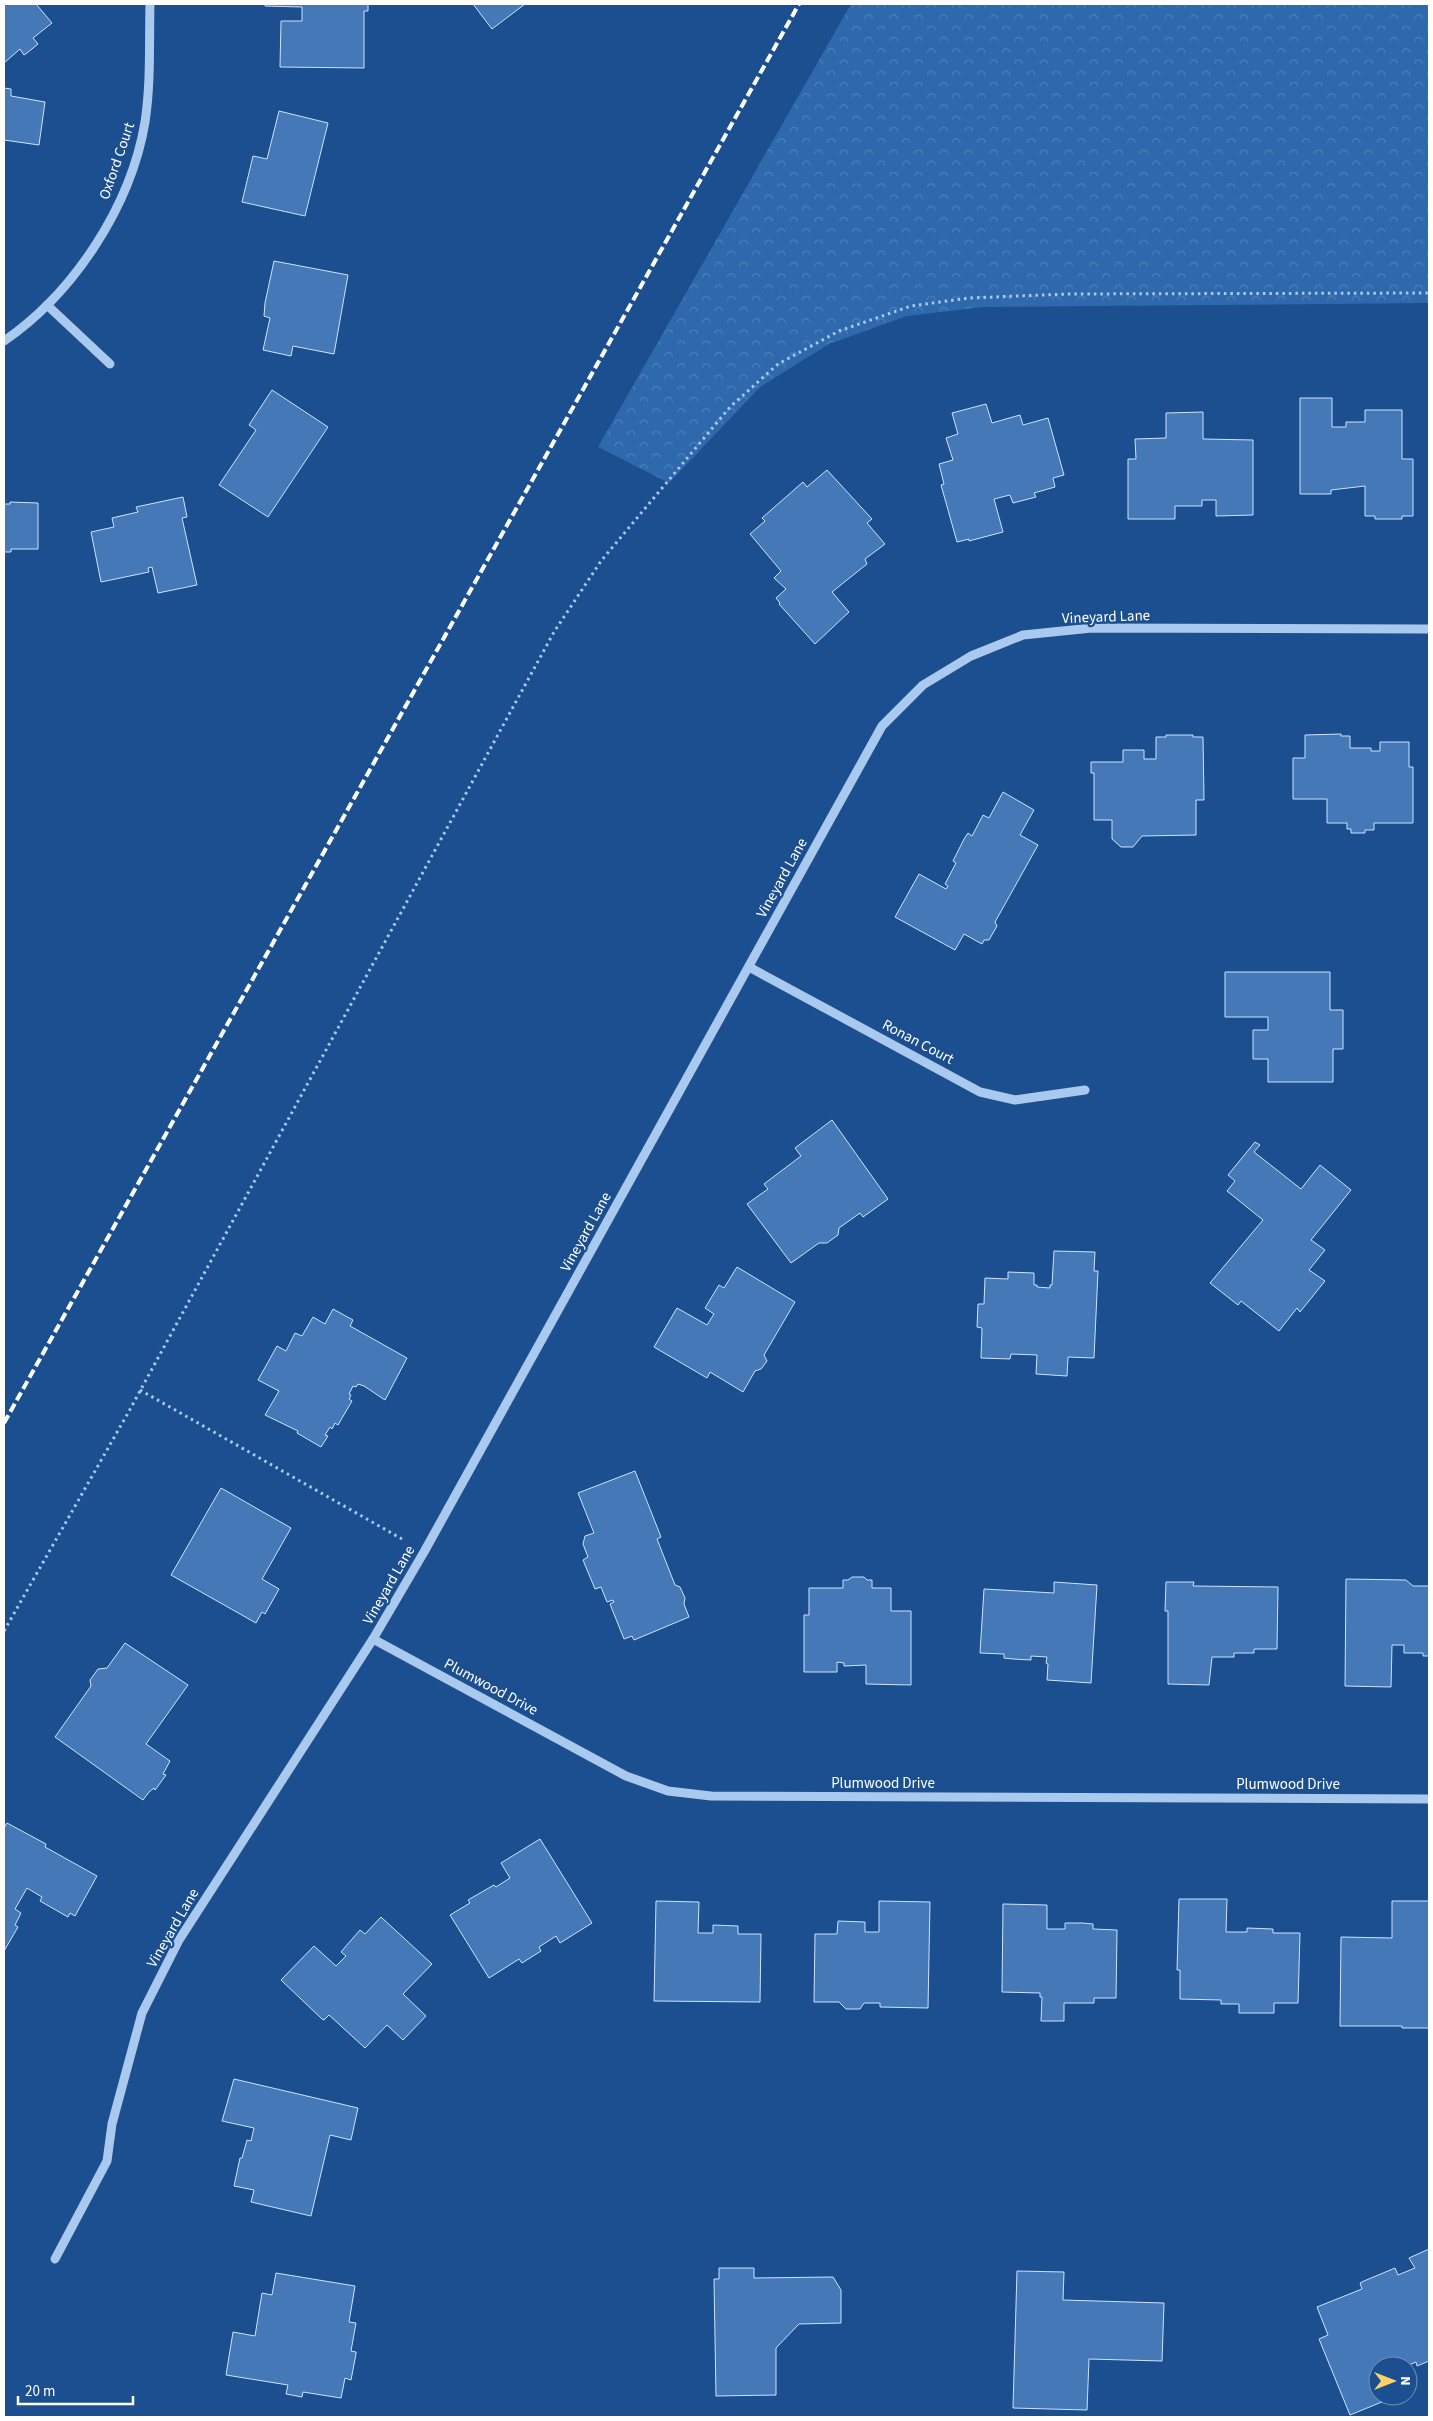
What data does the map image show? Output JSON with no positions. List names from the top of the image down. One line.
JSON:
{"streets":{"street":["Oxford Court","Vineyard Lane","Ronan Court","Plumwood Drive"]},"crossings":[["Vineyard Lane","Ronan Court"],["Vineyard Lane","Plumwood Drive"]],"scale_bar":"20 m","north":"right"}
